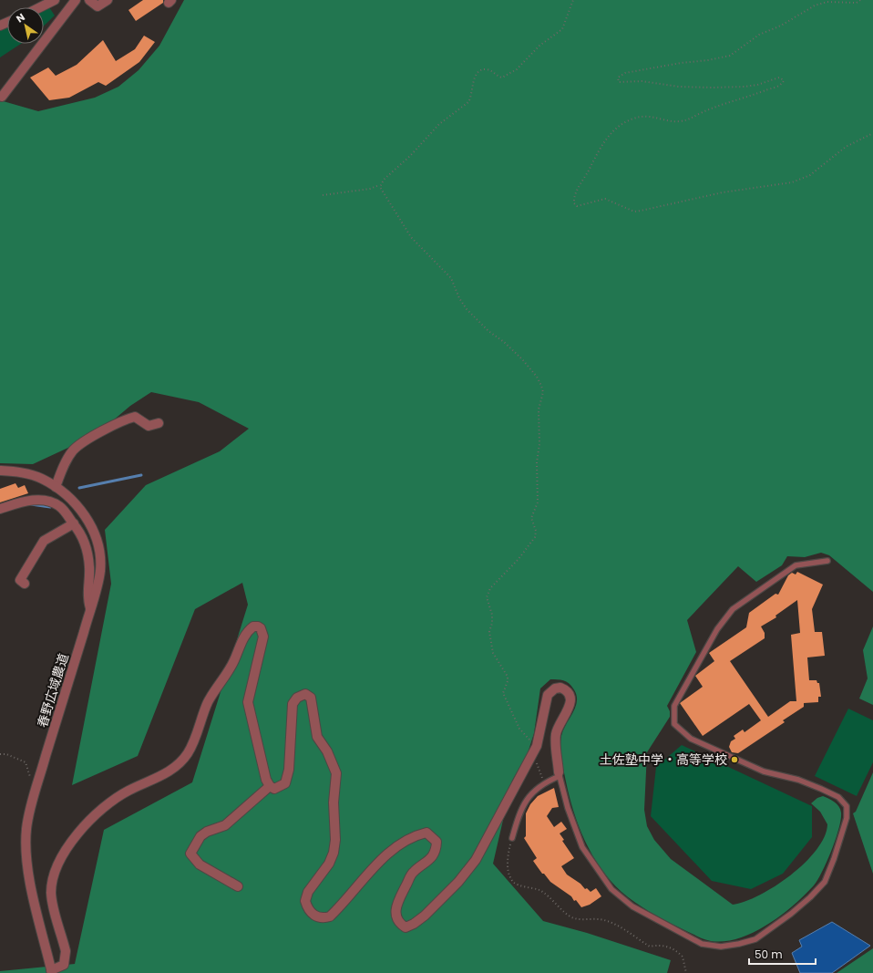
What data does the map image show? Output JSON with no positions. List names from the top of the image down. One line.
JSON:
{"streets":{"street":["春野広域農道"]},"places":["土佐塾中学・高等学校"],"scale_bar":"50 m","north":"top left"}
